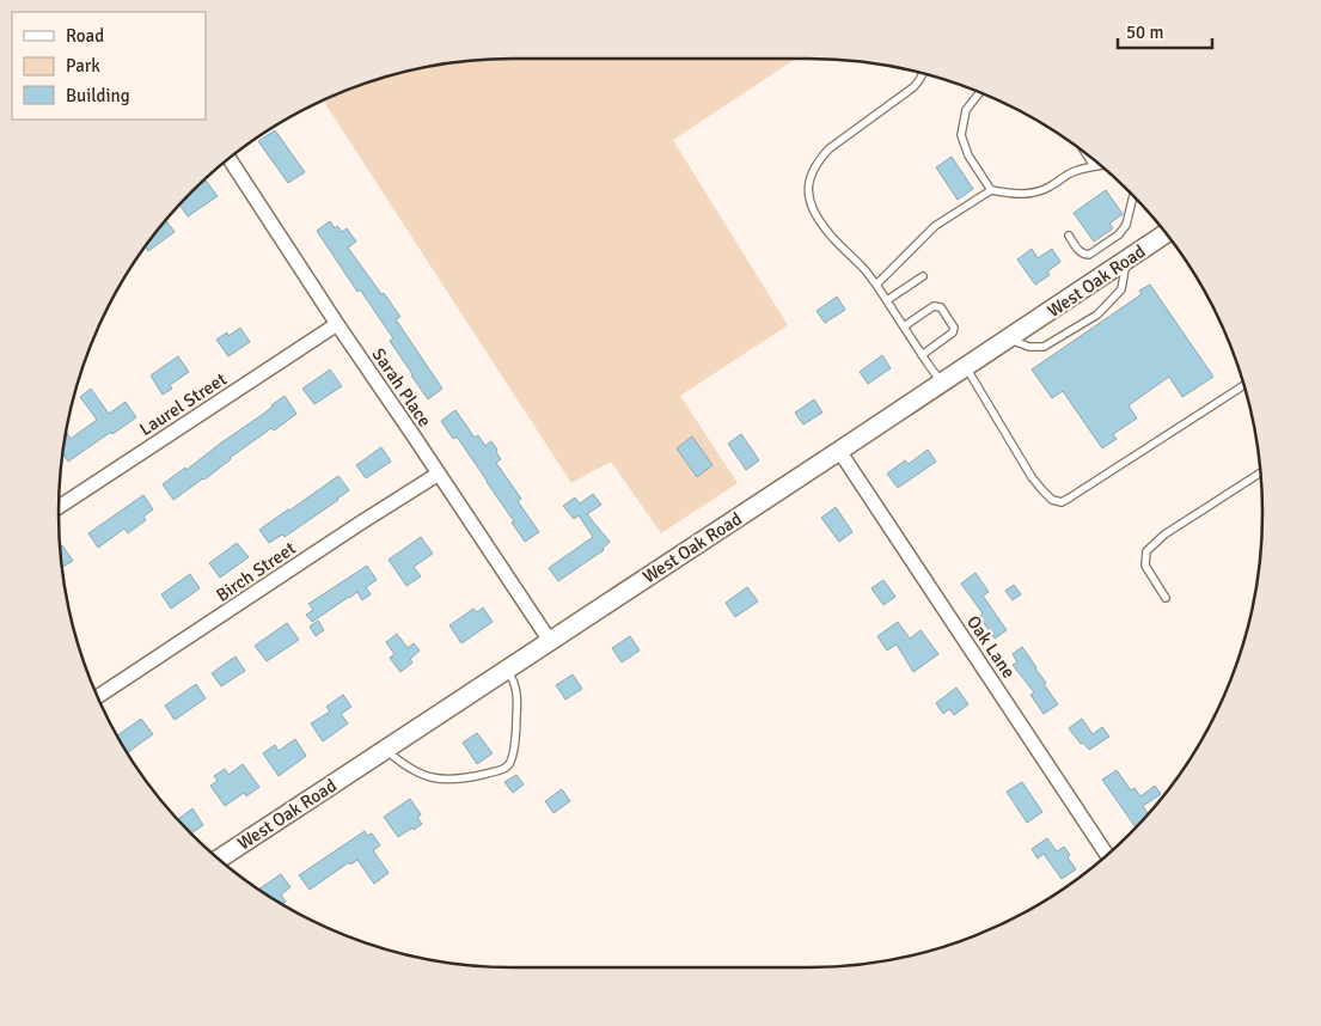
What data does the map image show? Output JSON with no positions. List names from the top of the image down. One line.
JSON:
{"streets":{"street":["West Oak Road","Sarah Place","Laurel Street","Birch Street","Oak Lane"]},"crossings":[["West Oak Road","Sarah Place"],["West Oak Road","Oak Lane"],["Sarah Place","Laurel Street"],["Sarah Place","Birch Street"]],"legend":["Road","Park","Building"],"scale_bar":"50 m"}
